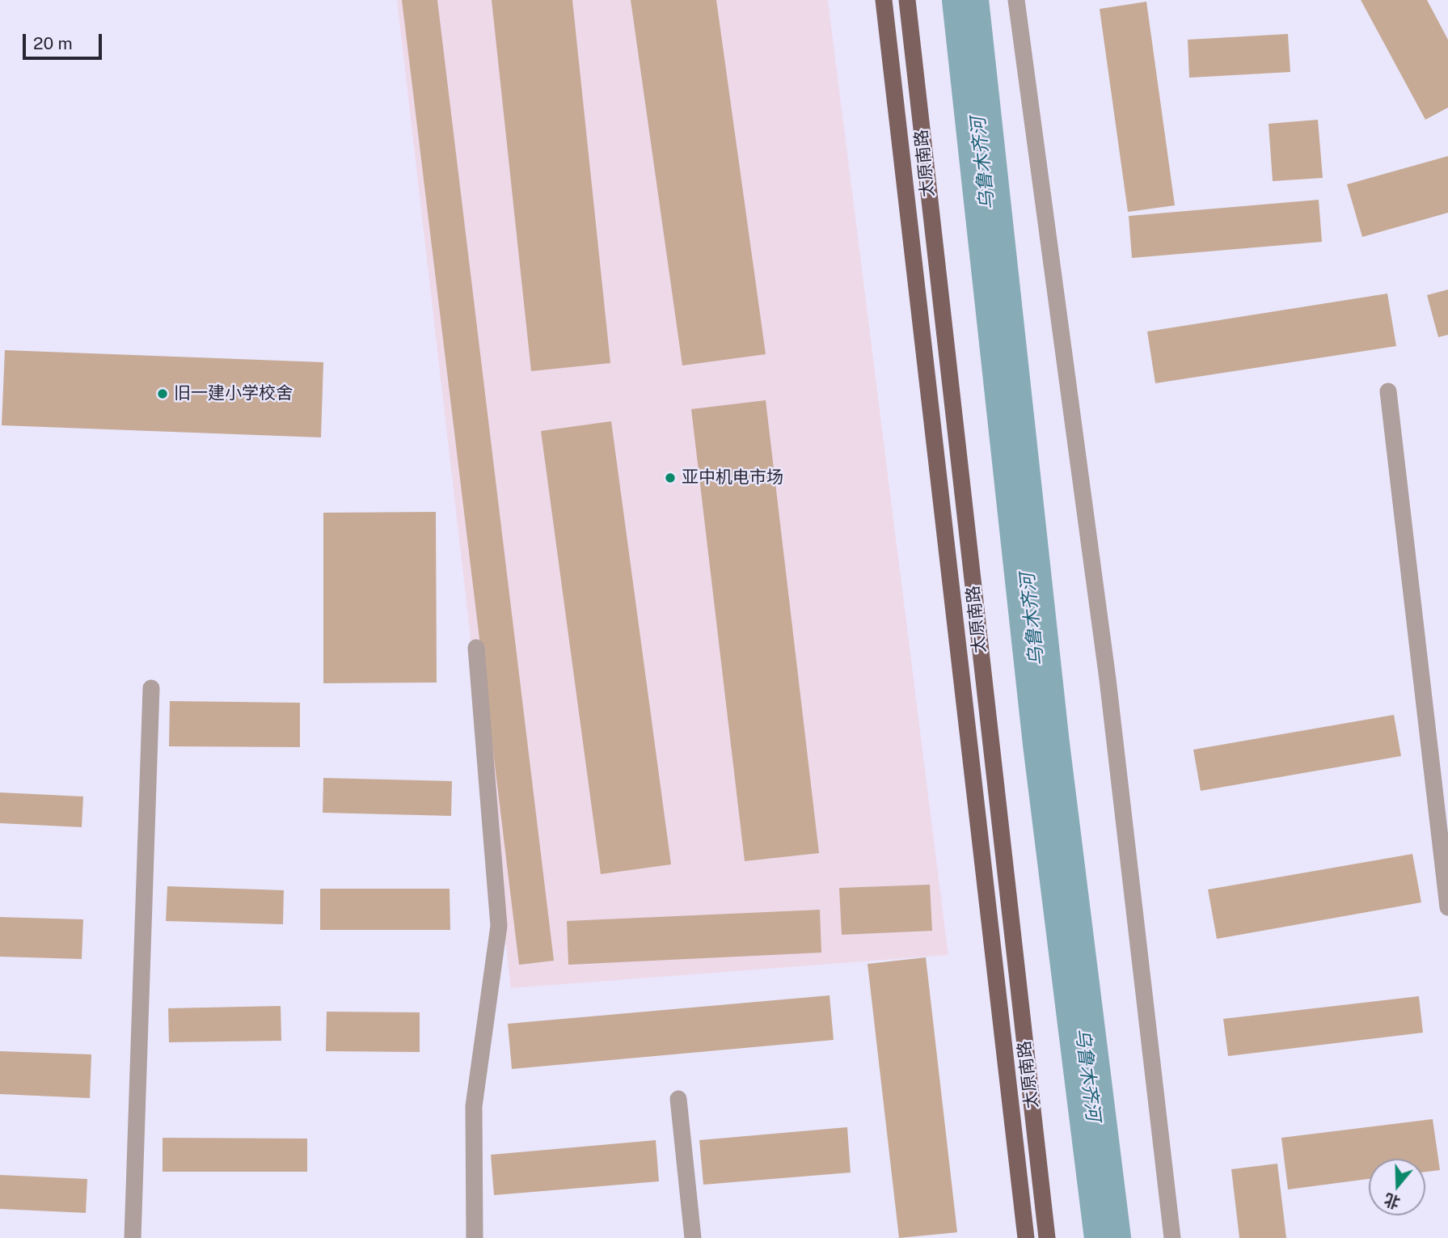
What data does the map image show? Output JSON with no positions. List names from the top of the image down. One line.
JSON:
{"streets":{"main road":["太原南路"]},"water":["乌鲁木齐河"],"places":["旧一建小学校舍","亚中机电市场"],"scale_bar":"20 m","north":"bottom"}
